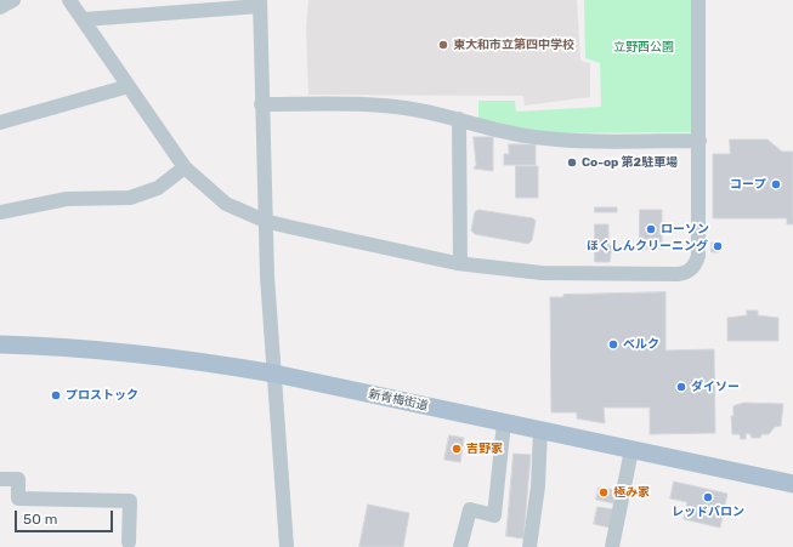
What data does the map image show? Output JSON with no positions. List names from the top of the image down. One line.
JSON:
{"streets":{"main road":["新青梅街道"]},"parks":["立野西公園"],"places":["東大和市立第四中学校","Co-op 第2駐車場","コープ","ローソン","ほくしんクリーニング","ベルク","ダイソー","プロストック","吉野家","極み家","レッドバロン"],"scale_bar":"50 m"}
